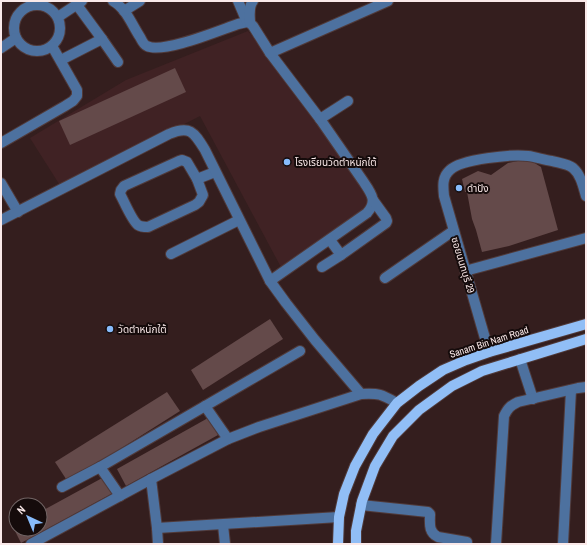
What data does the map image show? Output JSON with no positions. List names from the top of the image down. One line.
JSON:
{"streets":{"main road":["Sanam Bin Nam Road"],"street":["ซอยนนทบุรี 29"]},"crossings":[["ซอยนนทบุรี 29","Sanam Bin Nam Road"]],"places":["โรงเรียนวัดตำหนักใต้","ดำปัง","วัดตำหนักใต้"],"north":"top left"}
